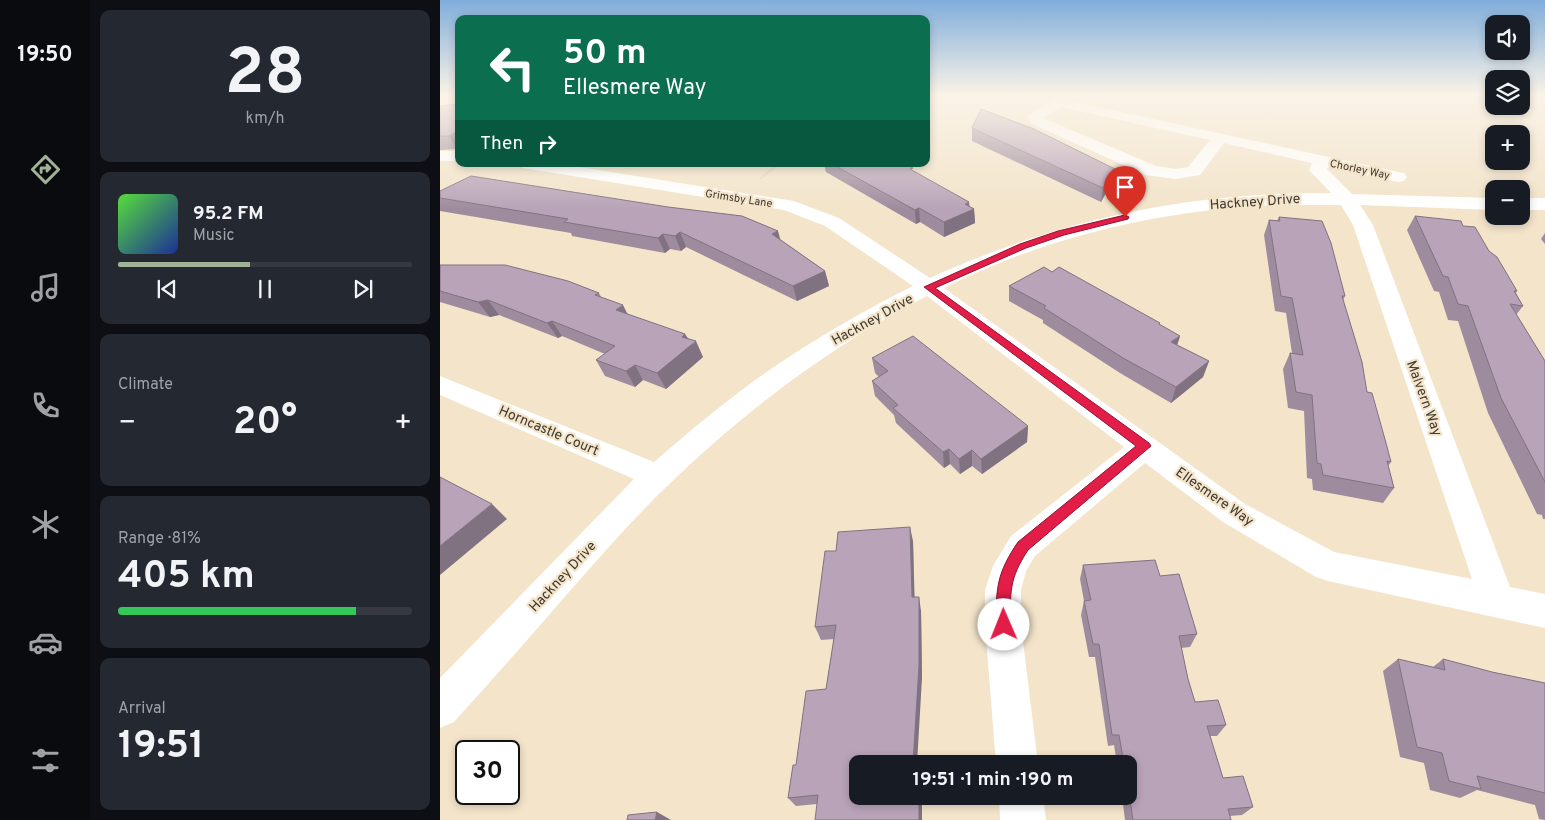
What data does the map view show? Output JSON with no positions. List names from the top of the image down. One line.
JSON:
{"streets":{"street":["Chorley Way","Grimsby Lane","Hackney Drive","Malvern Way","Horncastle Court","Ellesmere Way"]},"crossings":[["Chorley Way","Hackney Drive"],["Chorley Way","Malvern Way"],["Grimsby Lane","Hackney Drive"],["Grimsby Lane","Ellesmere Way"],["Hackney Drive","Malvern Way"],["Hackney Drive","Horncastle Court"],["Hackney Drive","Ellesmere Way"],["Malvern Way","Ellesmere Way"]],"page":{"tabs":"19:50","tile":[["28","km/h"],"Climate",["Range · 81%","405 km"],["Arrival","19:51"]],"map_buttons":["+","−"],"turn":["50 m","Ellesmere Way"],"then":"Then","song":["95.2 FM","Music"],"heat":["−","20°","+"],"limit":"30","trip":"19:51 · 1 min · 190 m"}}
